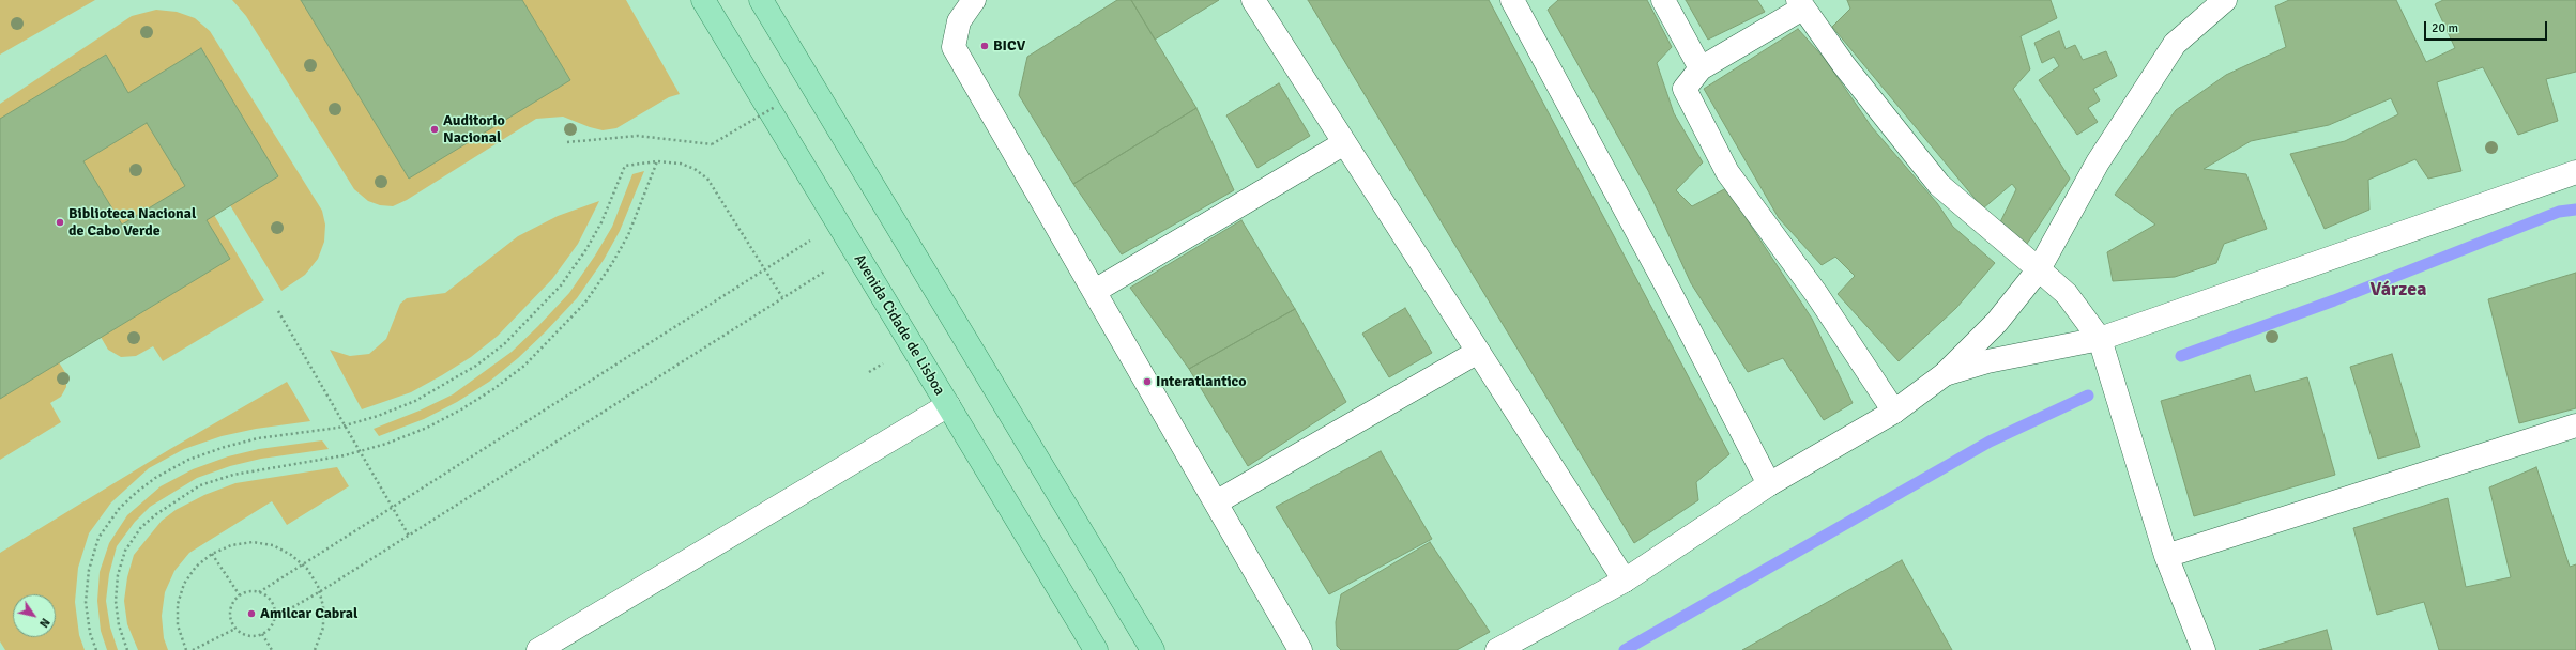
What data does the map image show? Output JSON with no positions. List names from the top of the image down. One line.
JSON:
{"streets":{"main road":["Avenida Cidade de Lisboa"]},"districts":["Várzea"],"places":["BICV","Auditorio Nacional","Biblioteca Nacional de Cabo Verde","Interatlantico","Amilcar Cabral"],"scale_bar":"20 m","north":"bottom right"}
